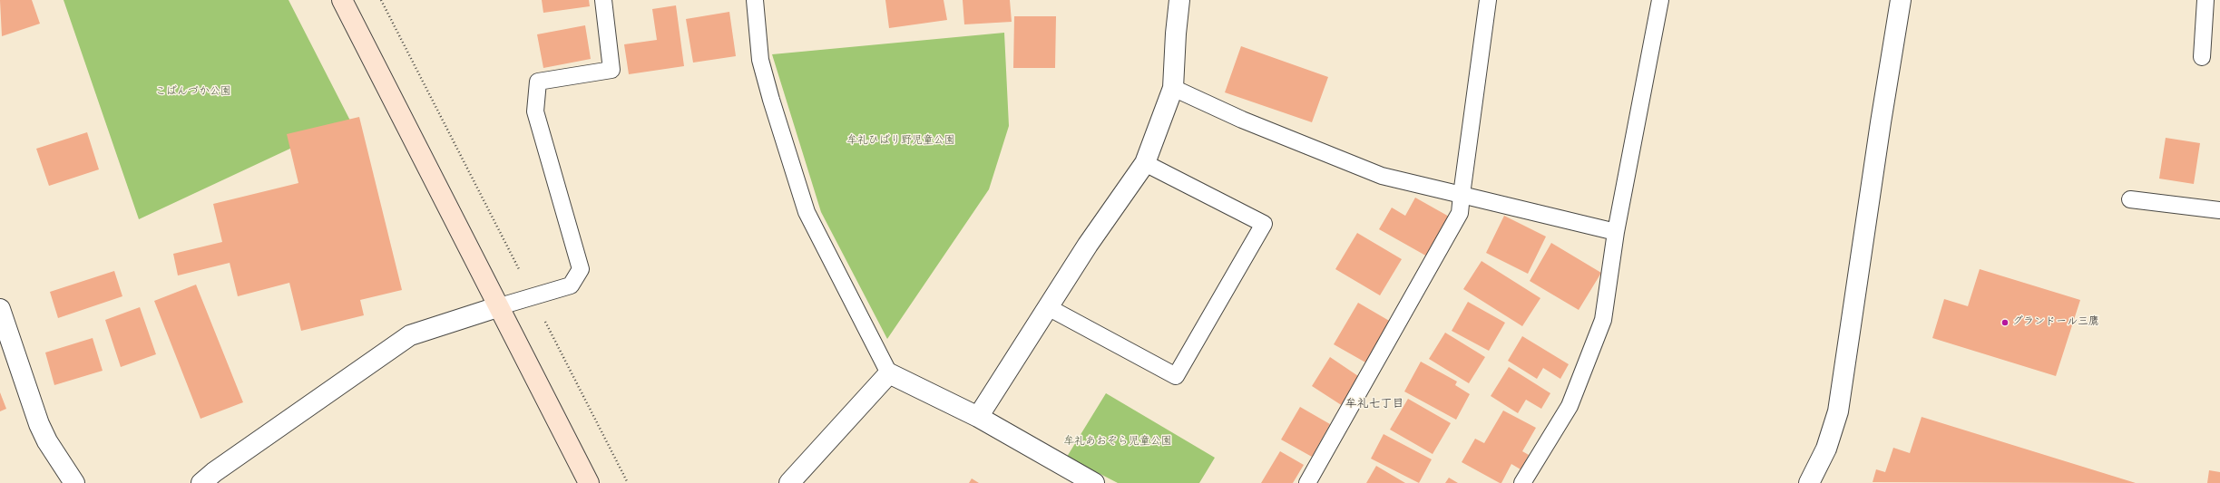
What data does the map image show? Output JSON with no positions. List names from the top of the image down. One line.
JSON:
{"districts":["牟礼七丁目"],"parks":["こばんづか公園","牟礼ひばり野児童公園","牟礼あおぞら児童公園"],"places":["グランドール三鷹"]}
